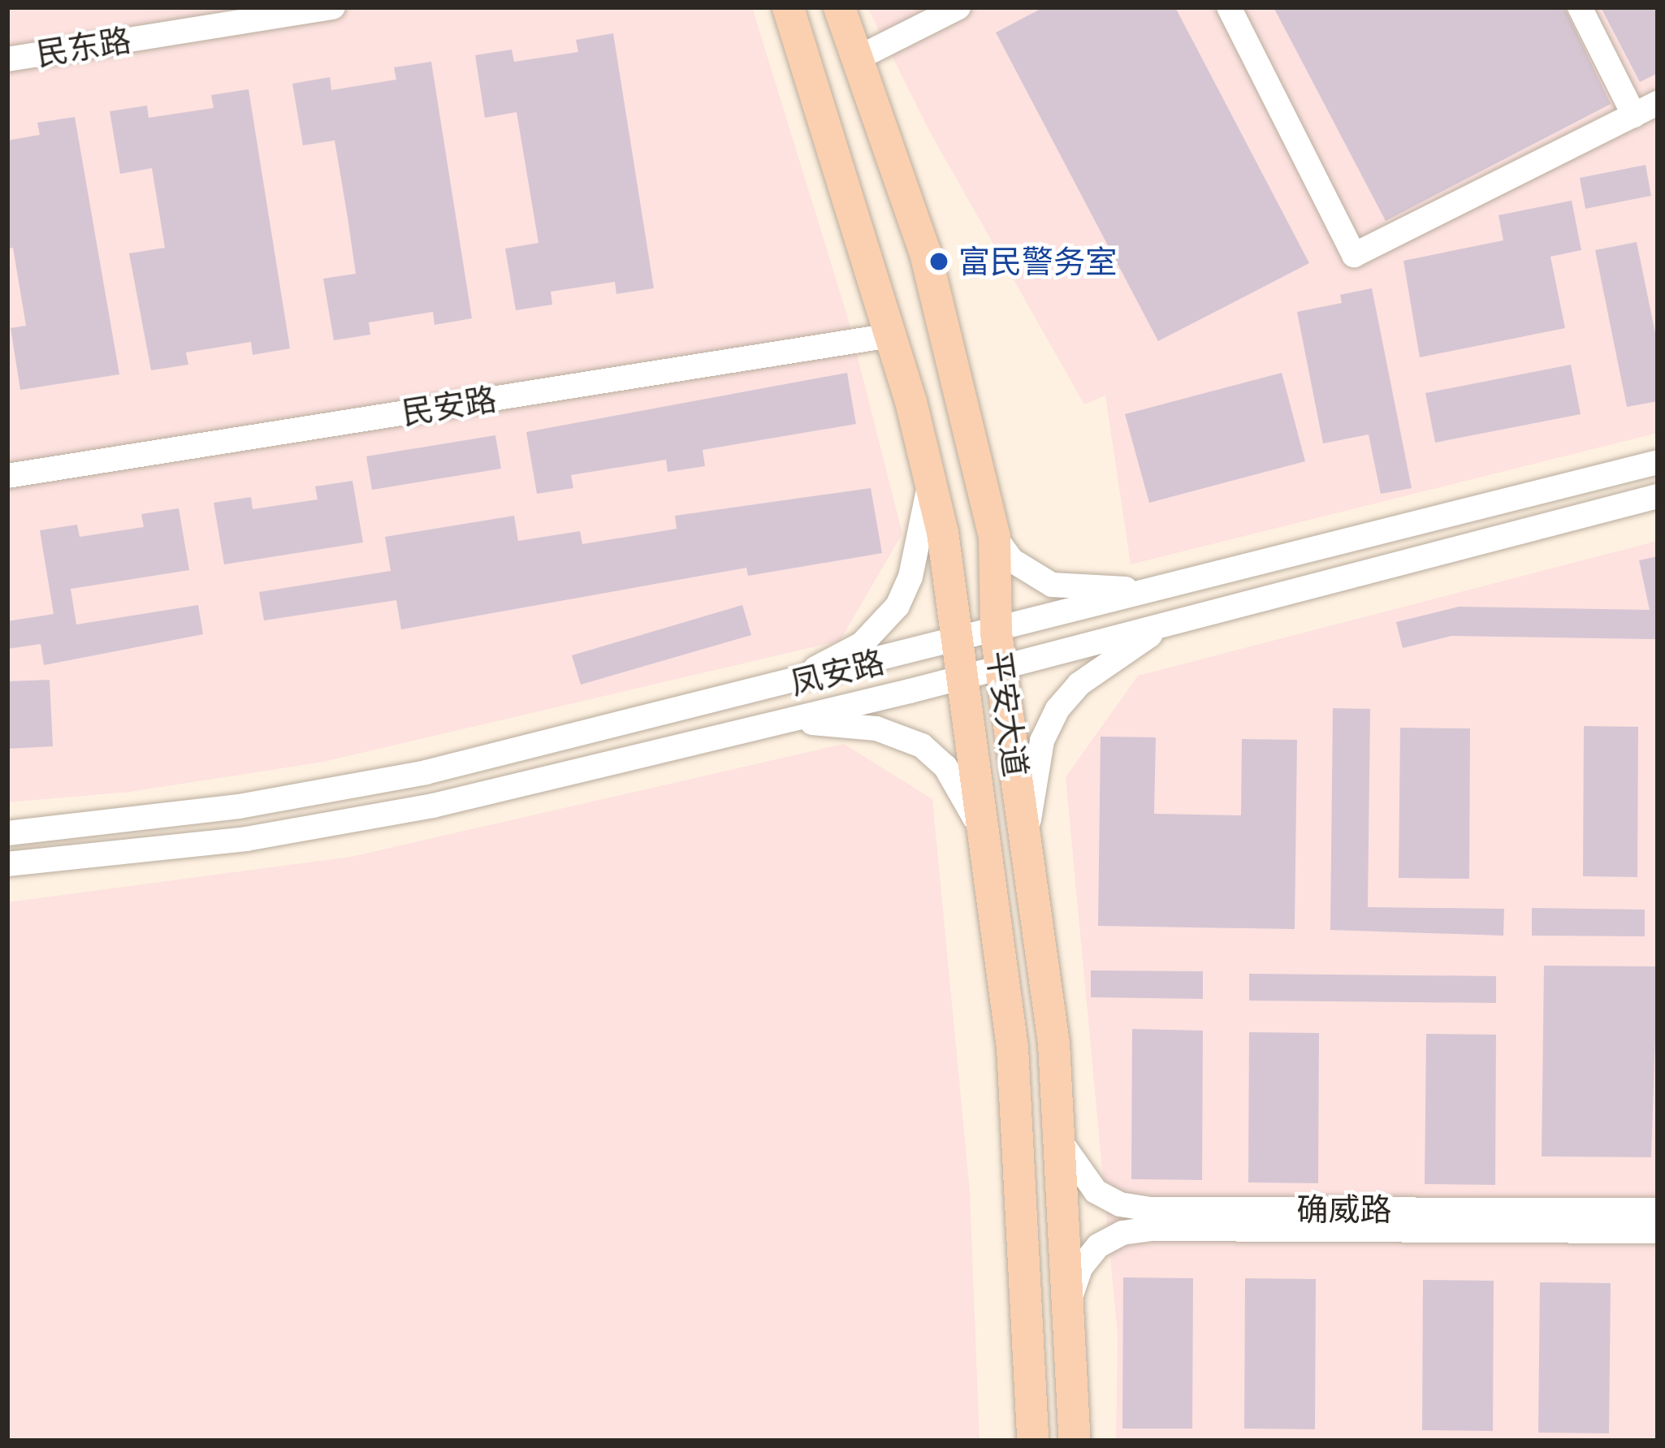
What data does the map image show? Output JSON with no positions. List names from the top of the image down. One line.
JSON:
{"streets":{"main road":["平安大道"],"street":["民东路","民安路","凤安路","确威路"]},"crossings":[["民安路","平安大道"],["凤安路","平安大道"],["平安大道","确威路"]],"places":["富民警务室"]}
